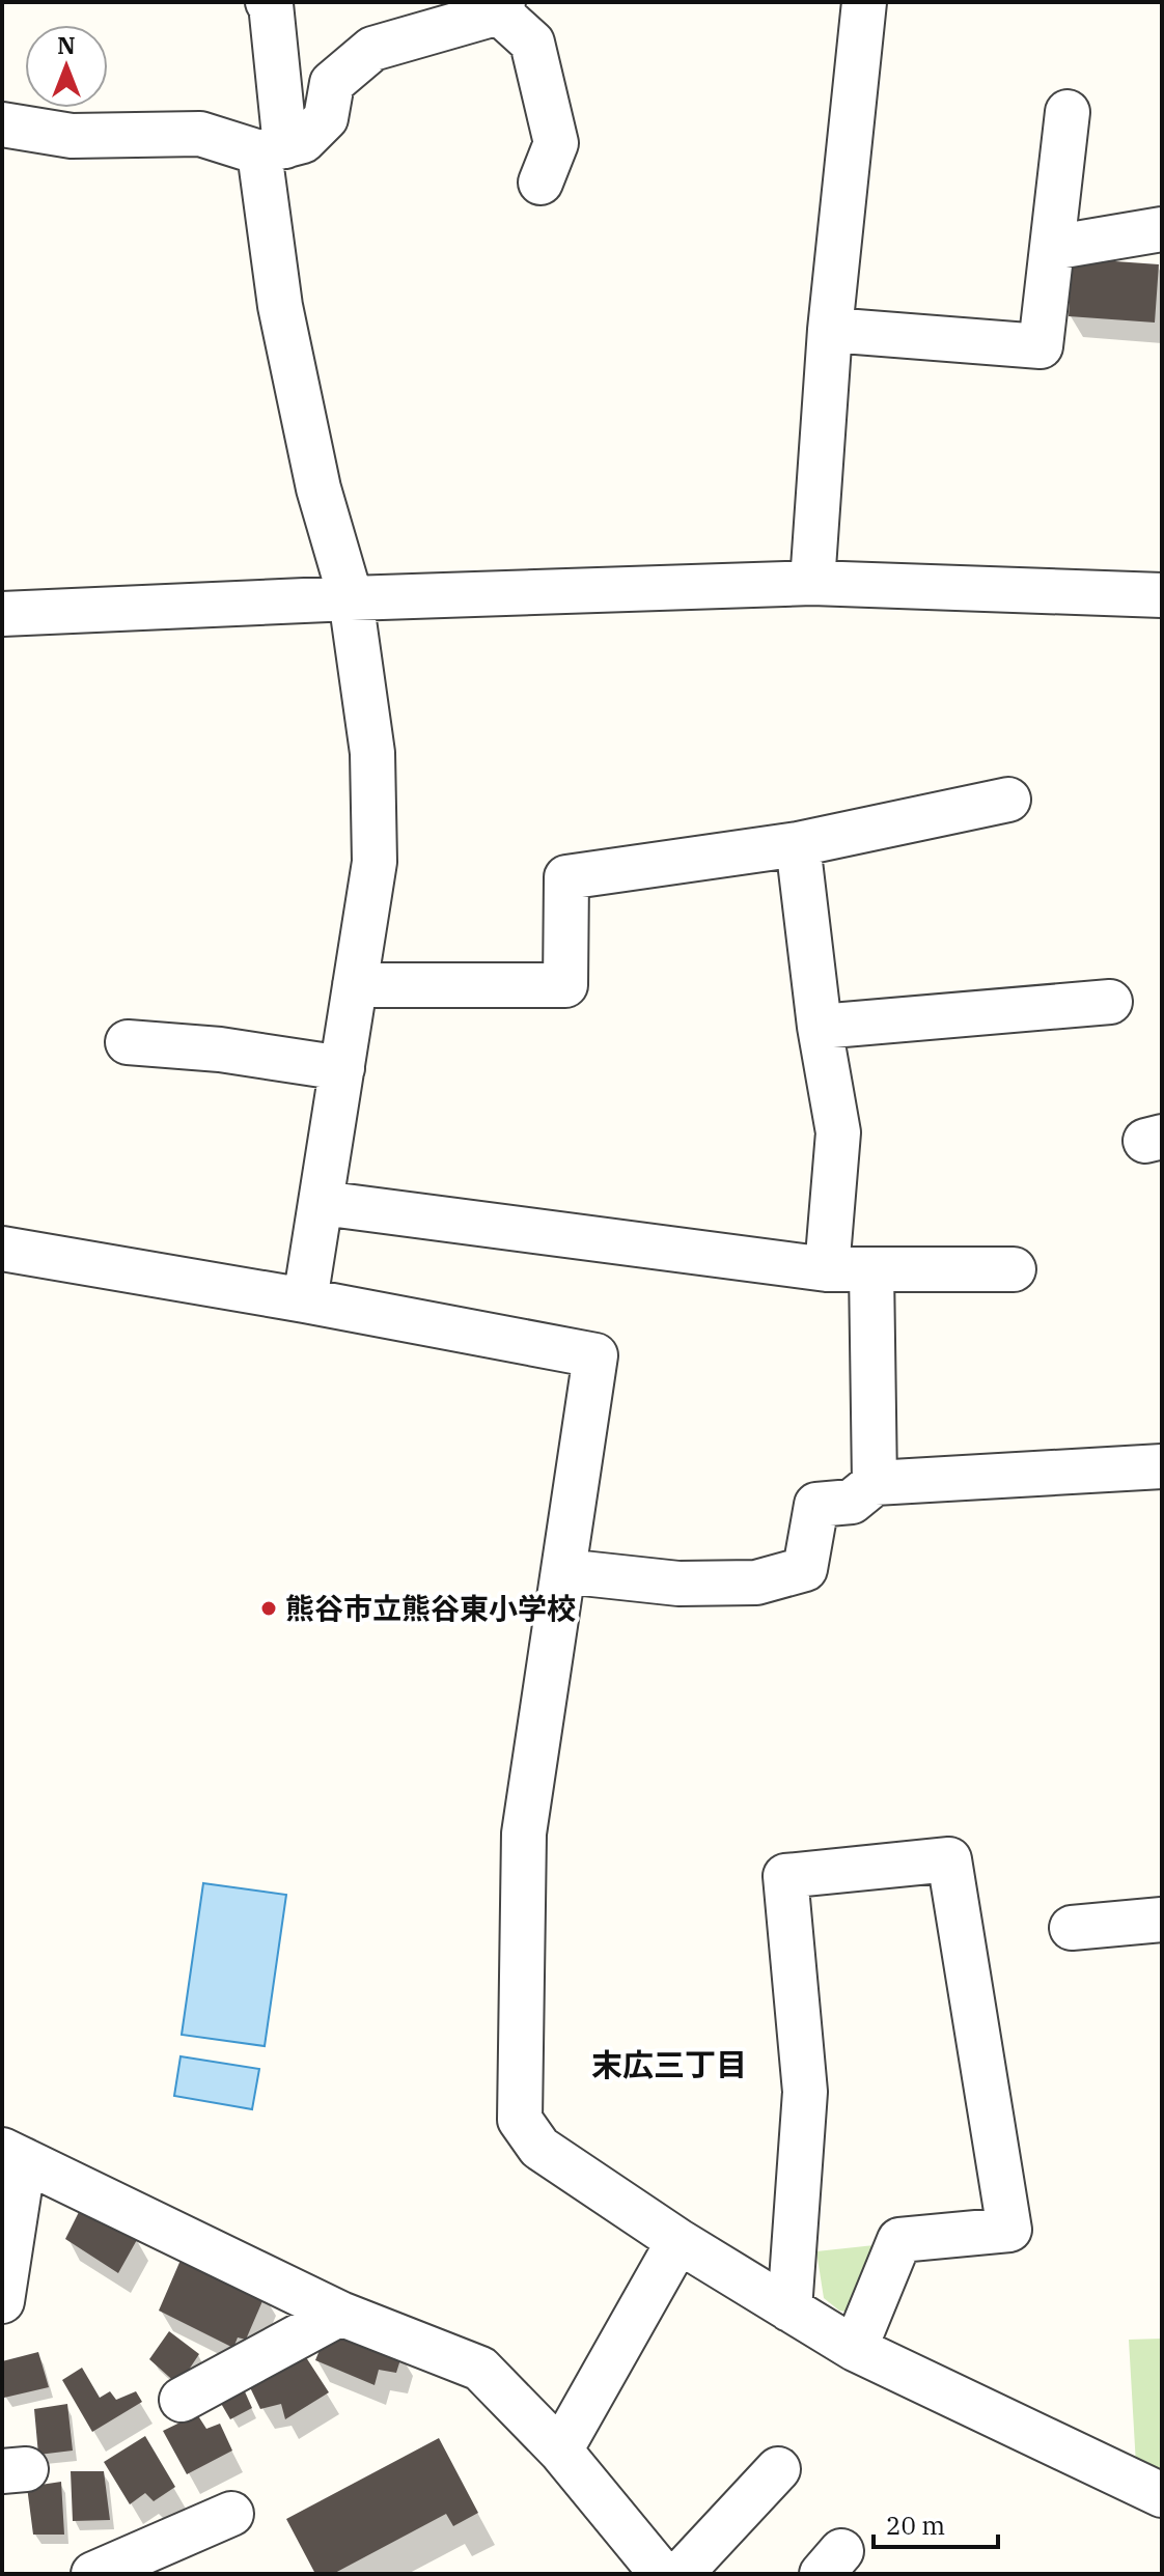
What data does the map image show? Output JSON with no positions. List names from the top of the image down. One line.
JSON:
{"districts":["末広三丁目"],"places":["熊谷市立熊谷東小学校"],"scale_bar":"20 m","north":"top"}
